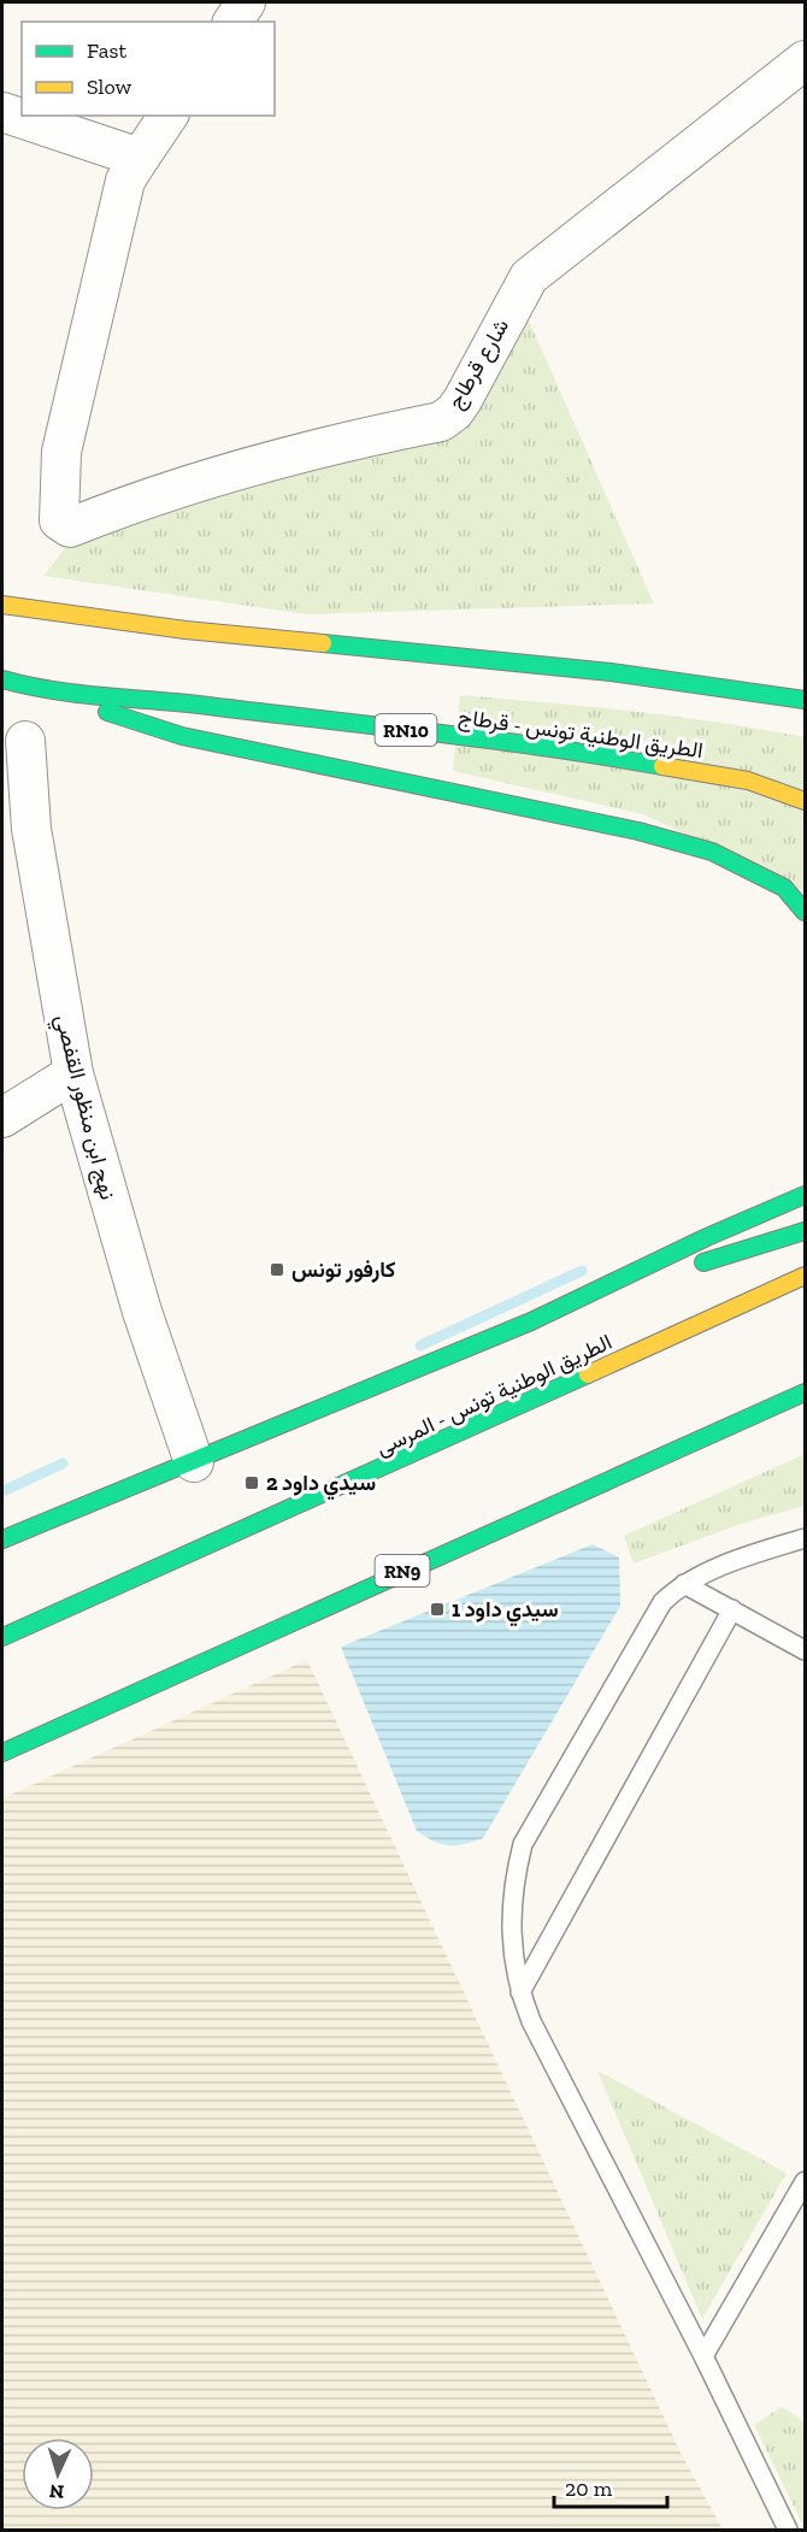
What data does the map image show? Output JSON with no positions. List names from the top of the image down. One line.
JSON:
{"streets":{"highway":["RN10","الطريق الوطنية تونس - قرطاج","الطريق الوطنية تونس - المرسى","RN9"],"street":["شارع قرطاج","نهج ابن منظور القفصي"]},"places":{"transit":["كارفور تونس","سيدي داود 2","سيدي داود 1"]},"legend":["Fast","Slow"],"scale_bar":"20 m","north":"bottom"}
